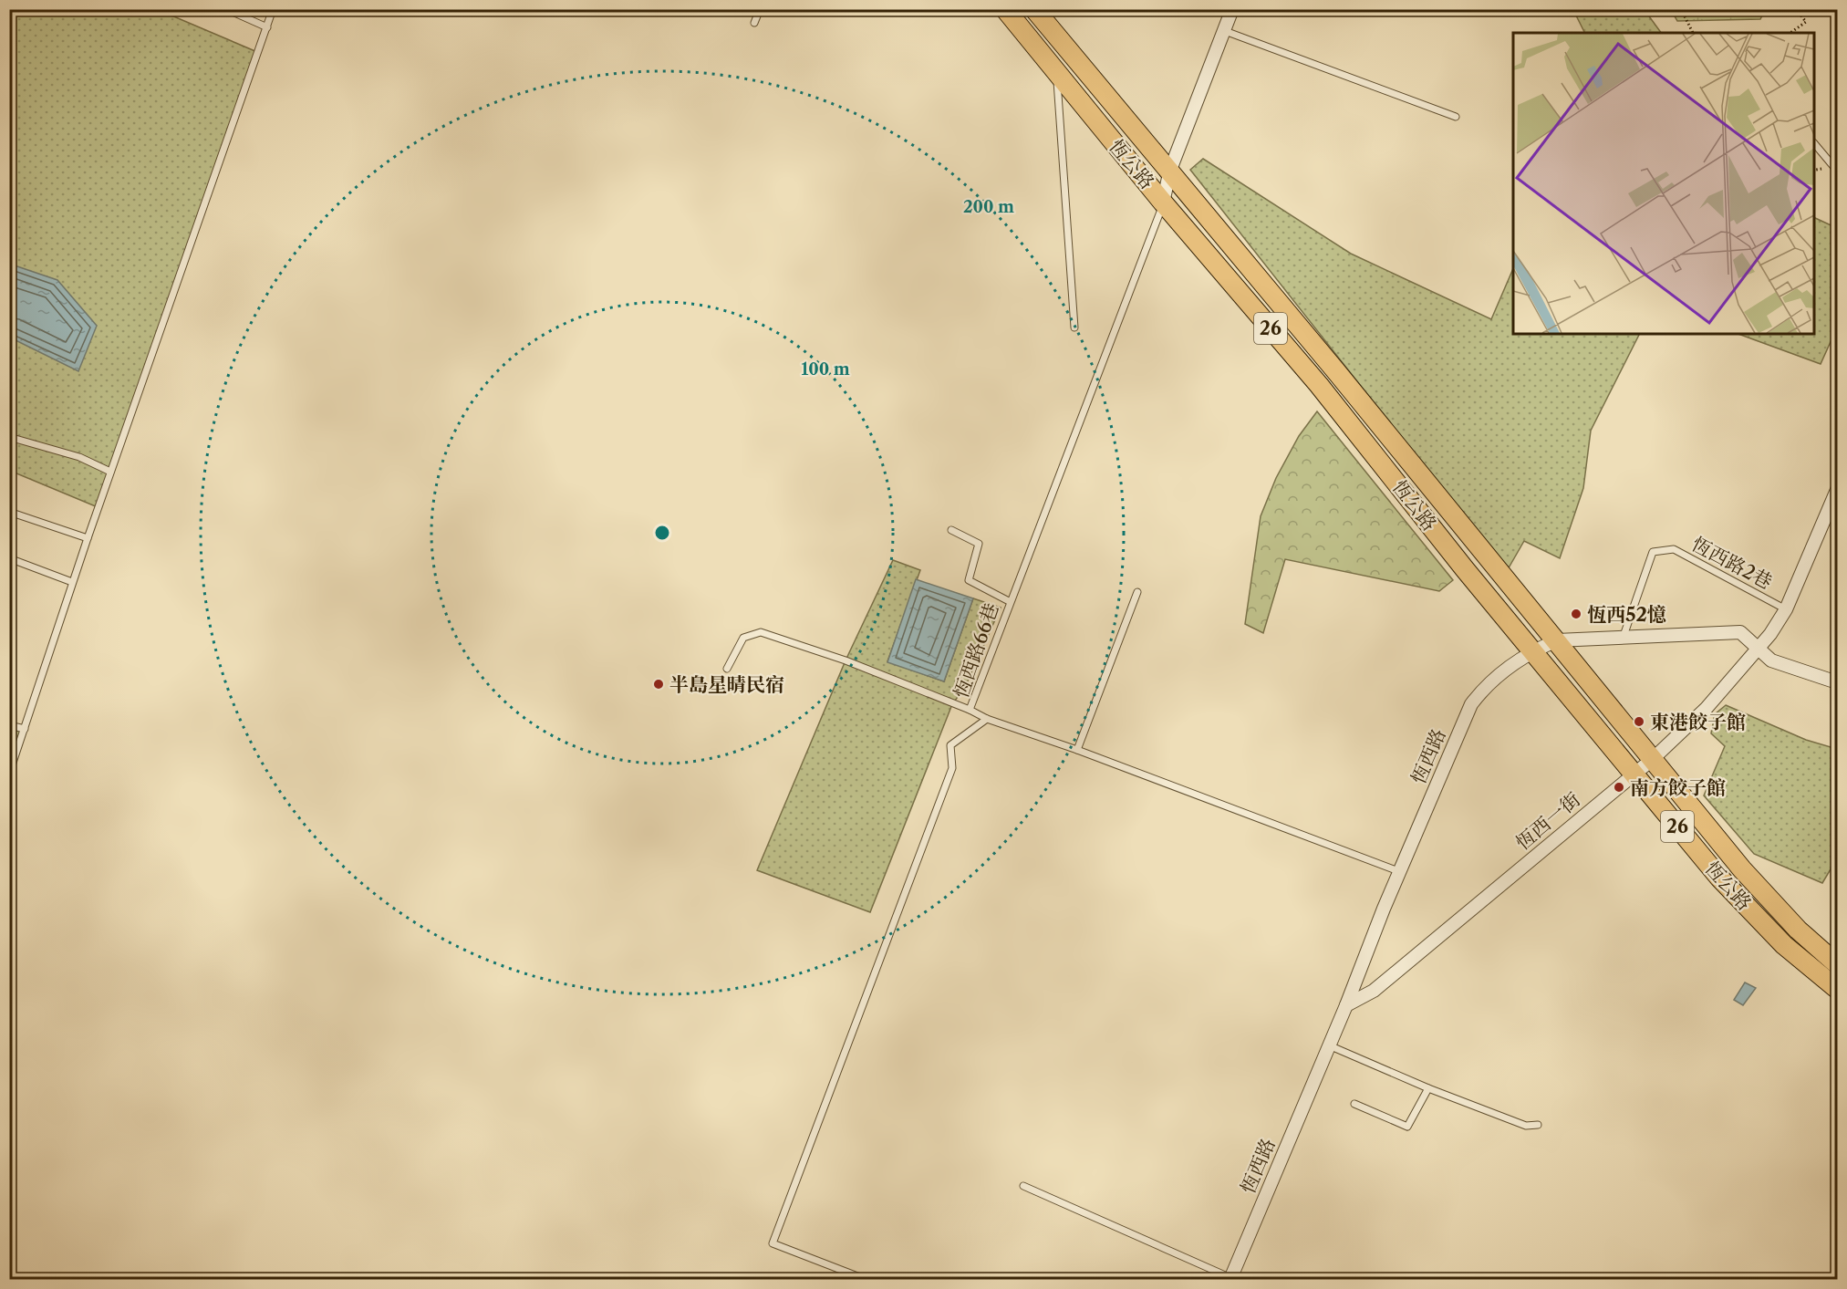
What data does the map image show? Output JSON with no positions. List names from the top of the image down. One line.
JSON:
{"streets":{"main road":["恆公路","26"],"street":["恆西路","恆西一街"],"lane":["恆西路2巷","恆西路66巷"]},"crossings":[["恆公路","恆西路66巷"],["恆公路","恆西路"],["恆公路","恆西一街"],["恆西路2巷","恆西路"],["恆西路66巷","恆西路"],["恆西路","恆西一街"]],"places":["恆西52憶","半島星晴民宿","東港餃子館","南方餃子館"],"rings":["200 m","100 m"]}
